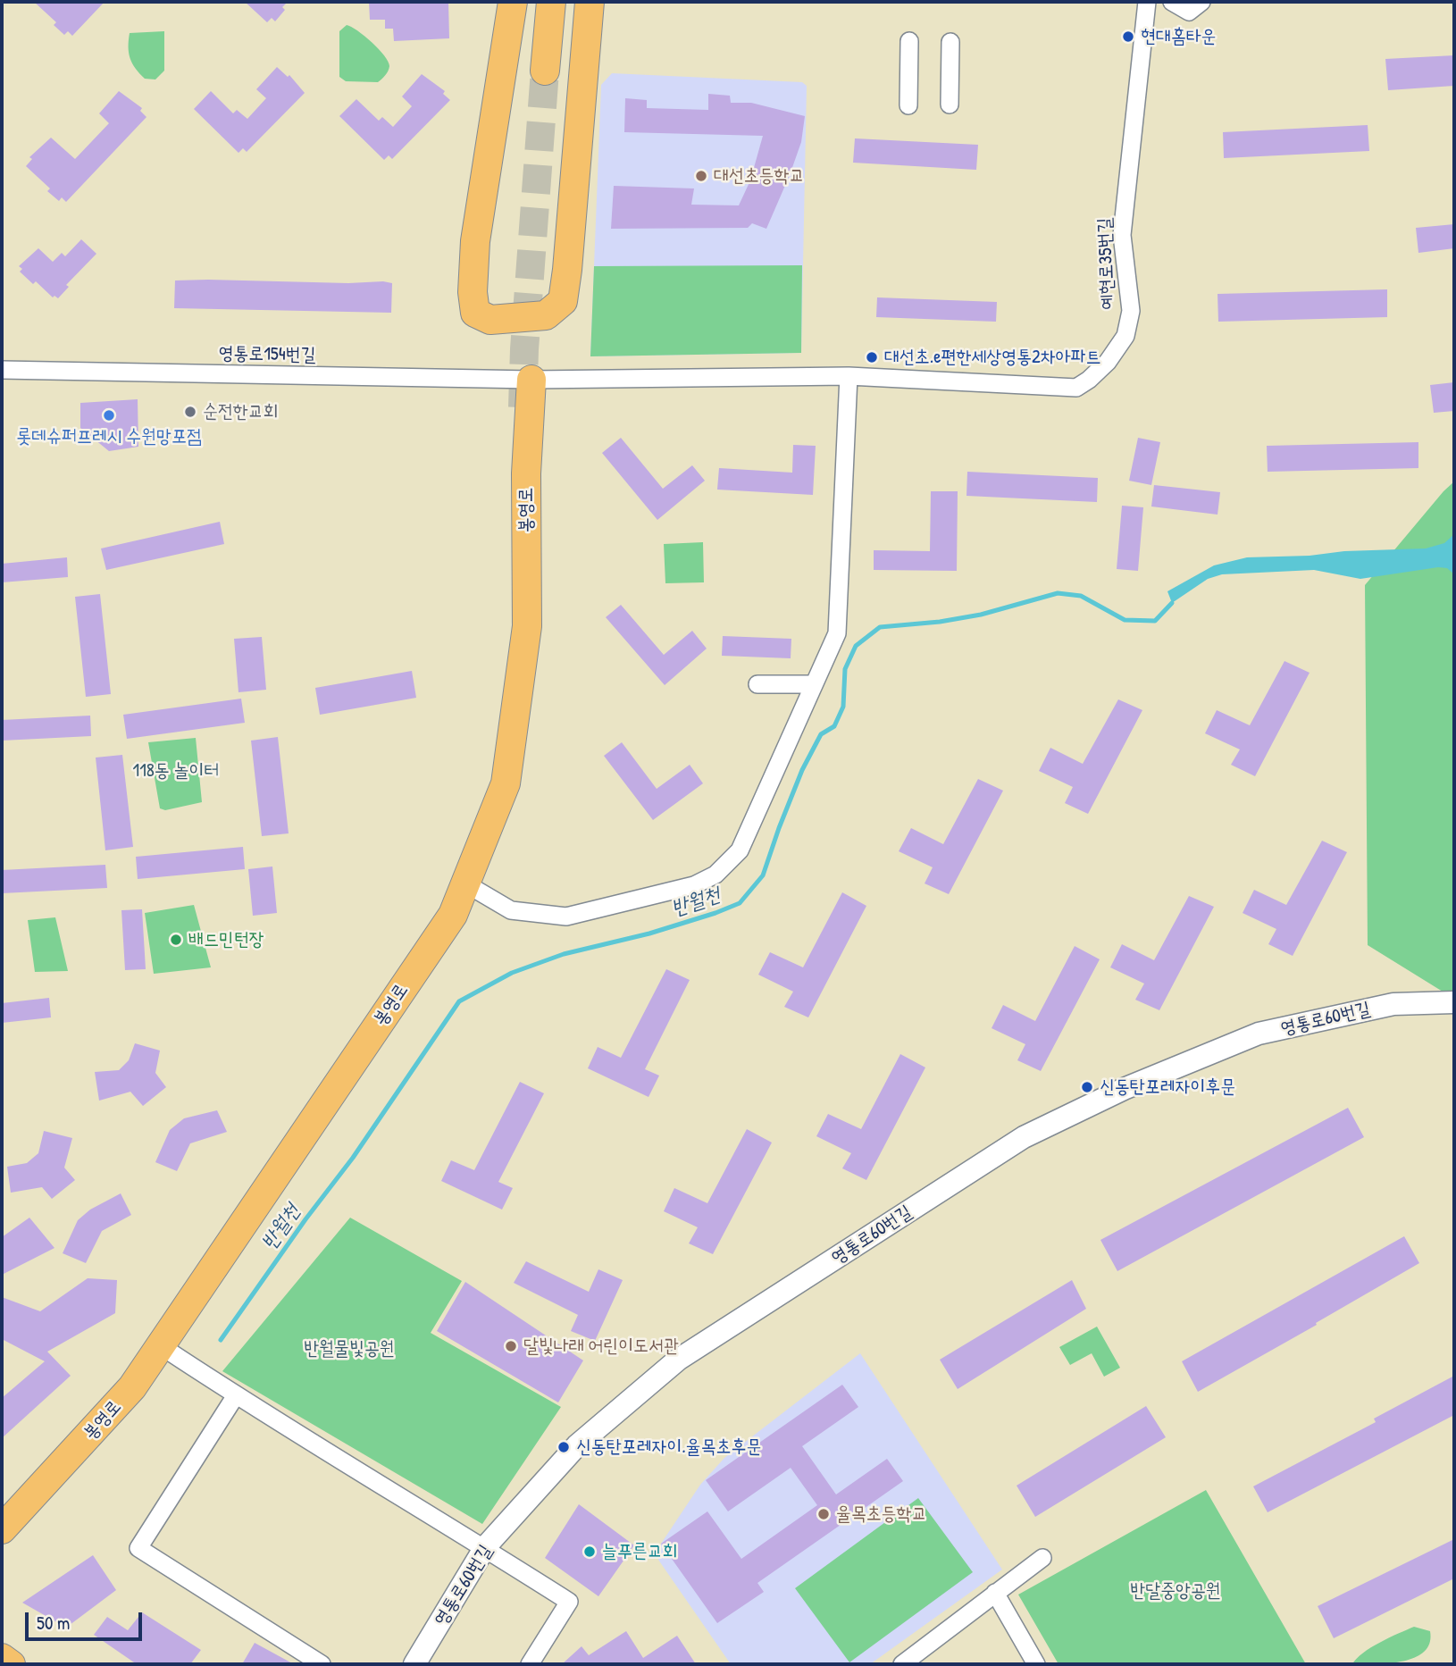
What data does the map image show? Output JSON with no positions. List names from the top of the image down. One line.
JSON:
{"streets":{"highway":["봉영로"],"street":["예현로35번길","영통로154번길","영통로60번길"]},"crossings":[["예현로35번길","영통로154번길"],["예현로35번길","봉영로"],["영통로154번길","봉영로"]],"water":["반월천"],"parks":["118동 놀이터","반월물빛공원","반달중앙공원"],"places":["현대홈타운","대선초등학교","대선초.e편한세상영통2차아파트","순전한교회","롯데슈퍼프레시 수원망포점","배드민턴장","신동탄포레자이후문","달빛나래 어린이도서관","신동탄포레자이.율목초후문","율목초등학교","늘푸른교회"],"scale_bar":"50 m"}
